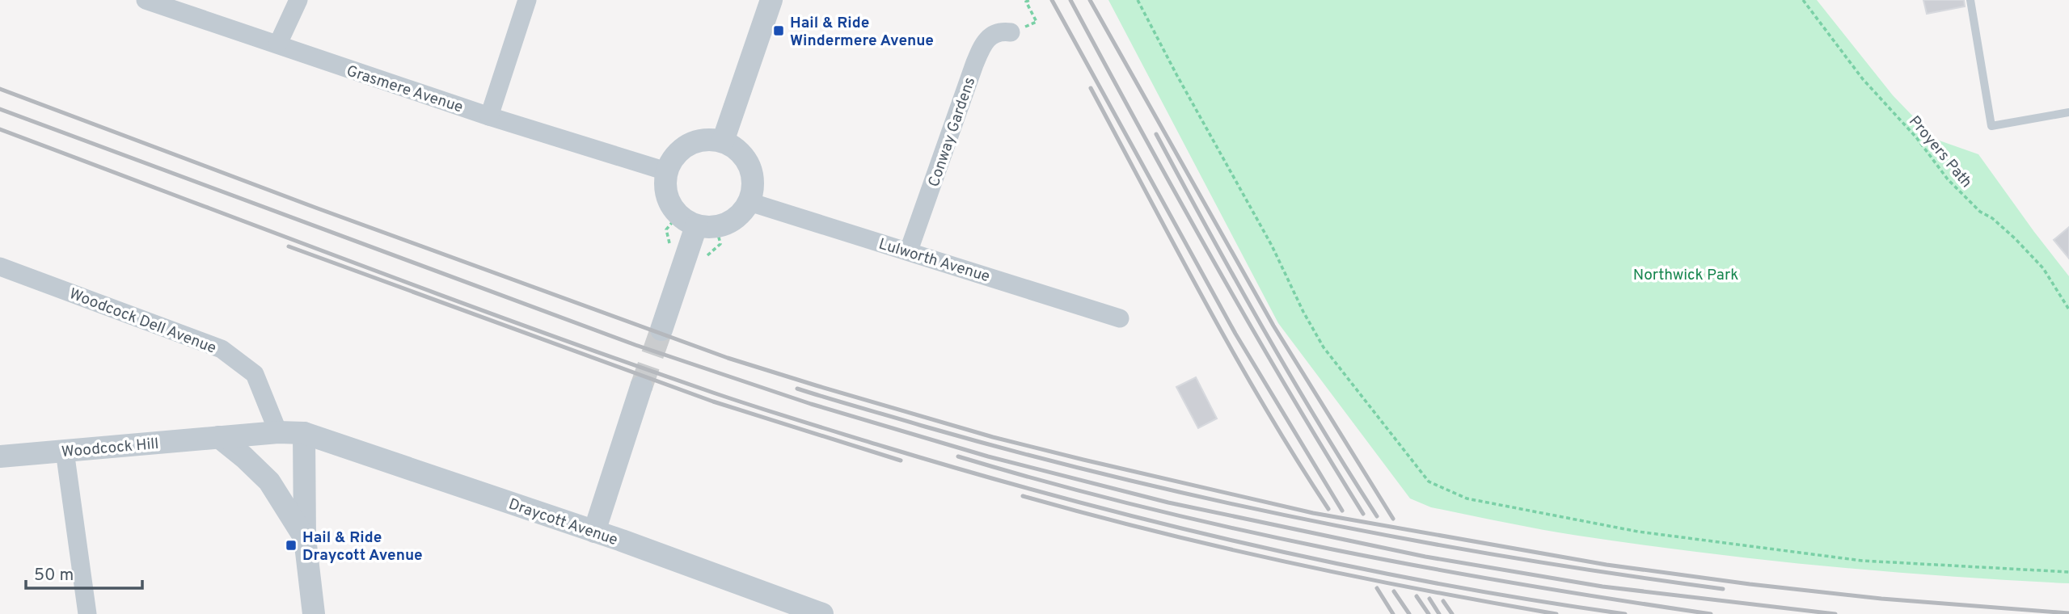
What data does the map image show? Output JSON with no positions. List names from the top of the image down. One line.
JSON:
{"streets":{"street":["Grasmere Avenue","Conway Gardens","Lulworth Avenue","Woodcock Dell Avenue","Woodcock Hill","Draycott Avenue"],"path":["Proyers Path"]},"crossings":[["Grasmere Avenue","Lulworth Avenue"],["Conway Gardens","Lulworth Avenue"],["Woodcock Dell Avenue","Woodcock Hill"],["Woodcock Hill","Draycott Avenue"]],"parks":["Northwick Park"],"places":{"transit":["Hail & Ride Windermere Avenue","Hail & Ride Draycott Avenue"]},"scale_bar":"50 m"}
